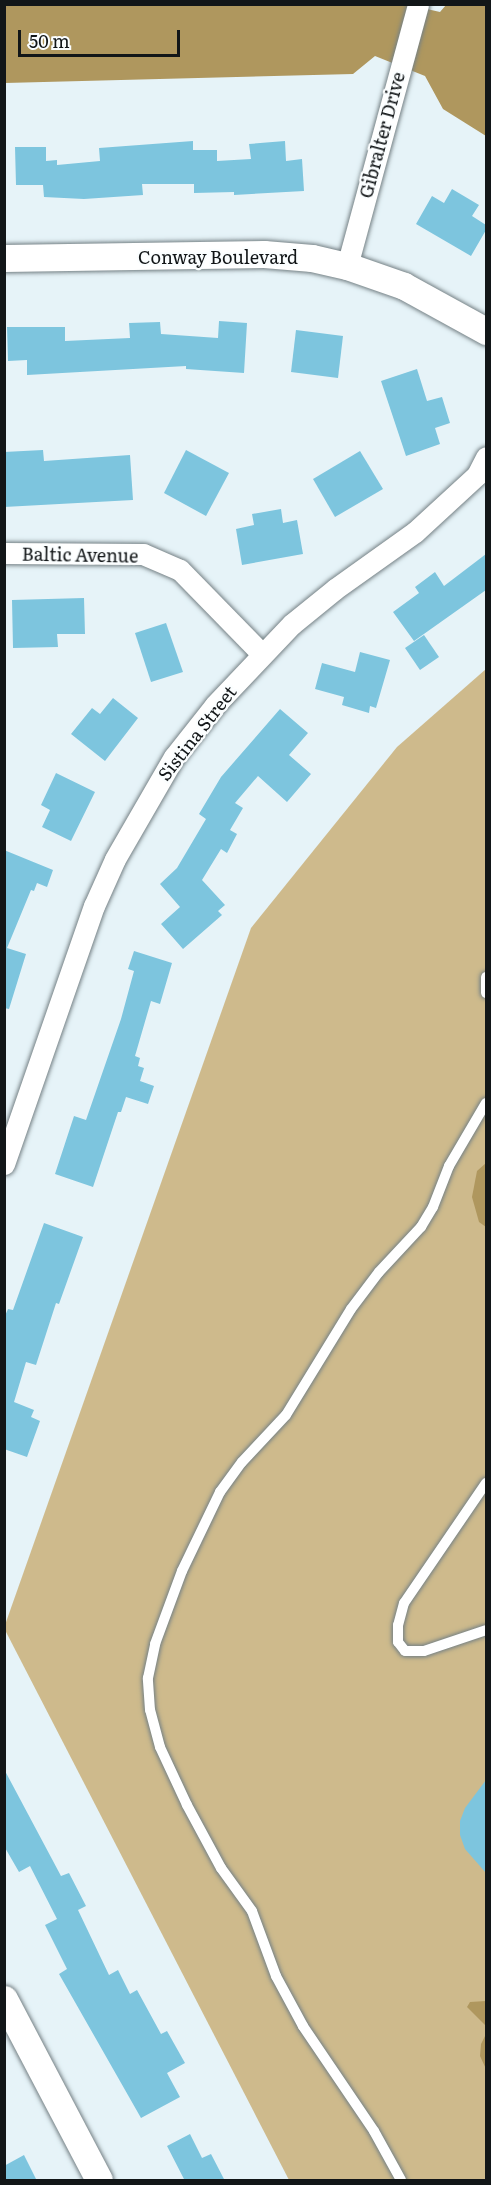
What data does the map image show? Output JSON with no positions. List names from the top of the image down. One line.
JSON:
{"streets":{"street":["Gibralter Drive","Conway Boulevard","Baltic Avenue","Sistina Street"]},"crossings":[["Gibralter Drive","Conway Boulevard"],["Baltic Avenue","Sistina Street"]],"scale_bar":"50 m"}
